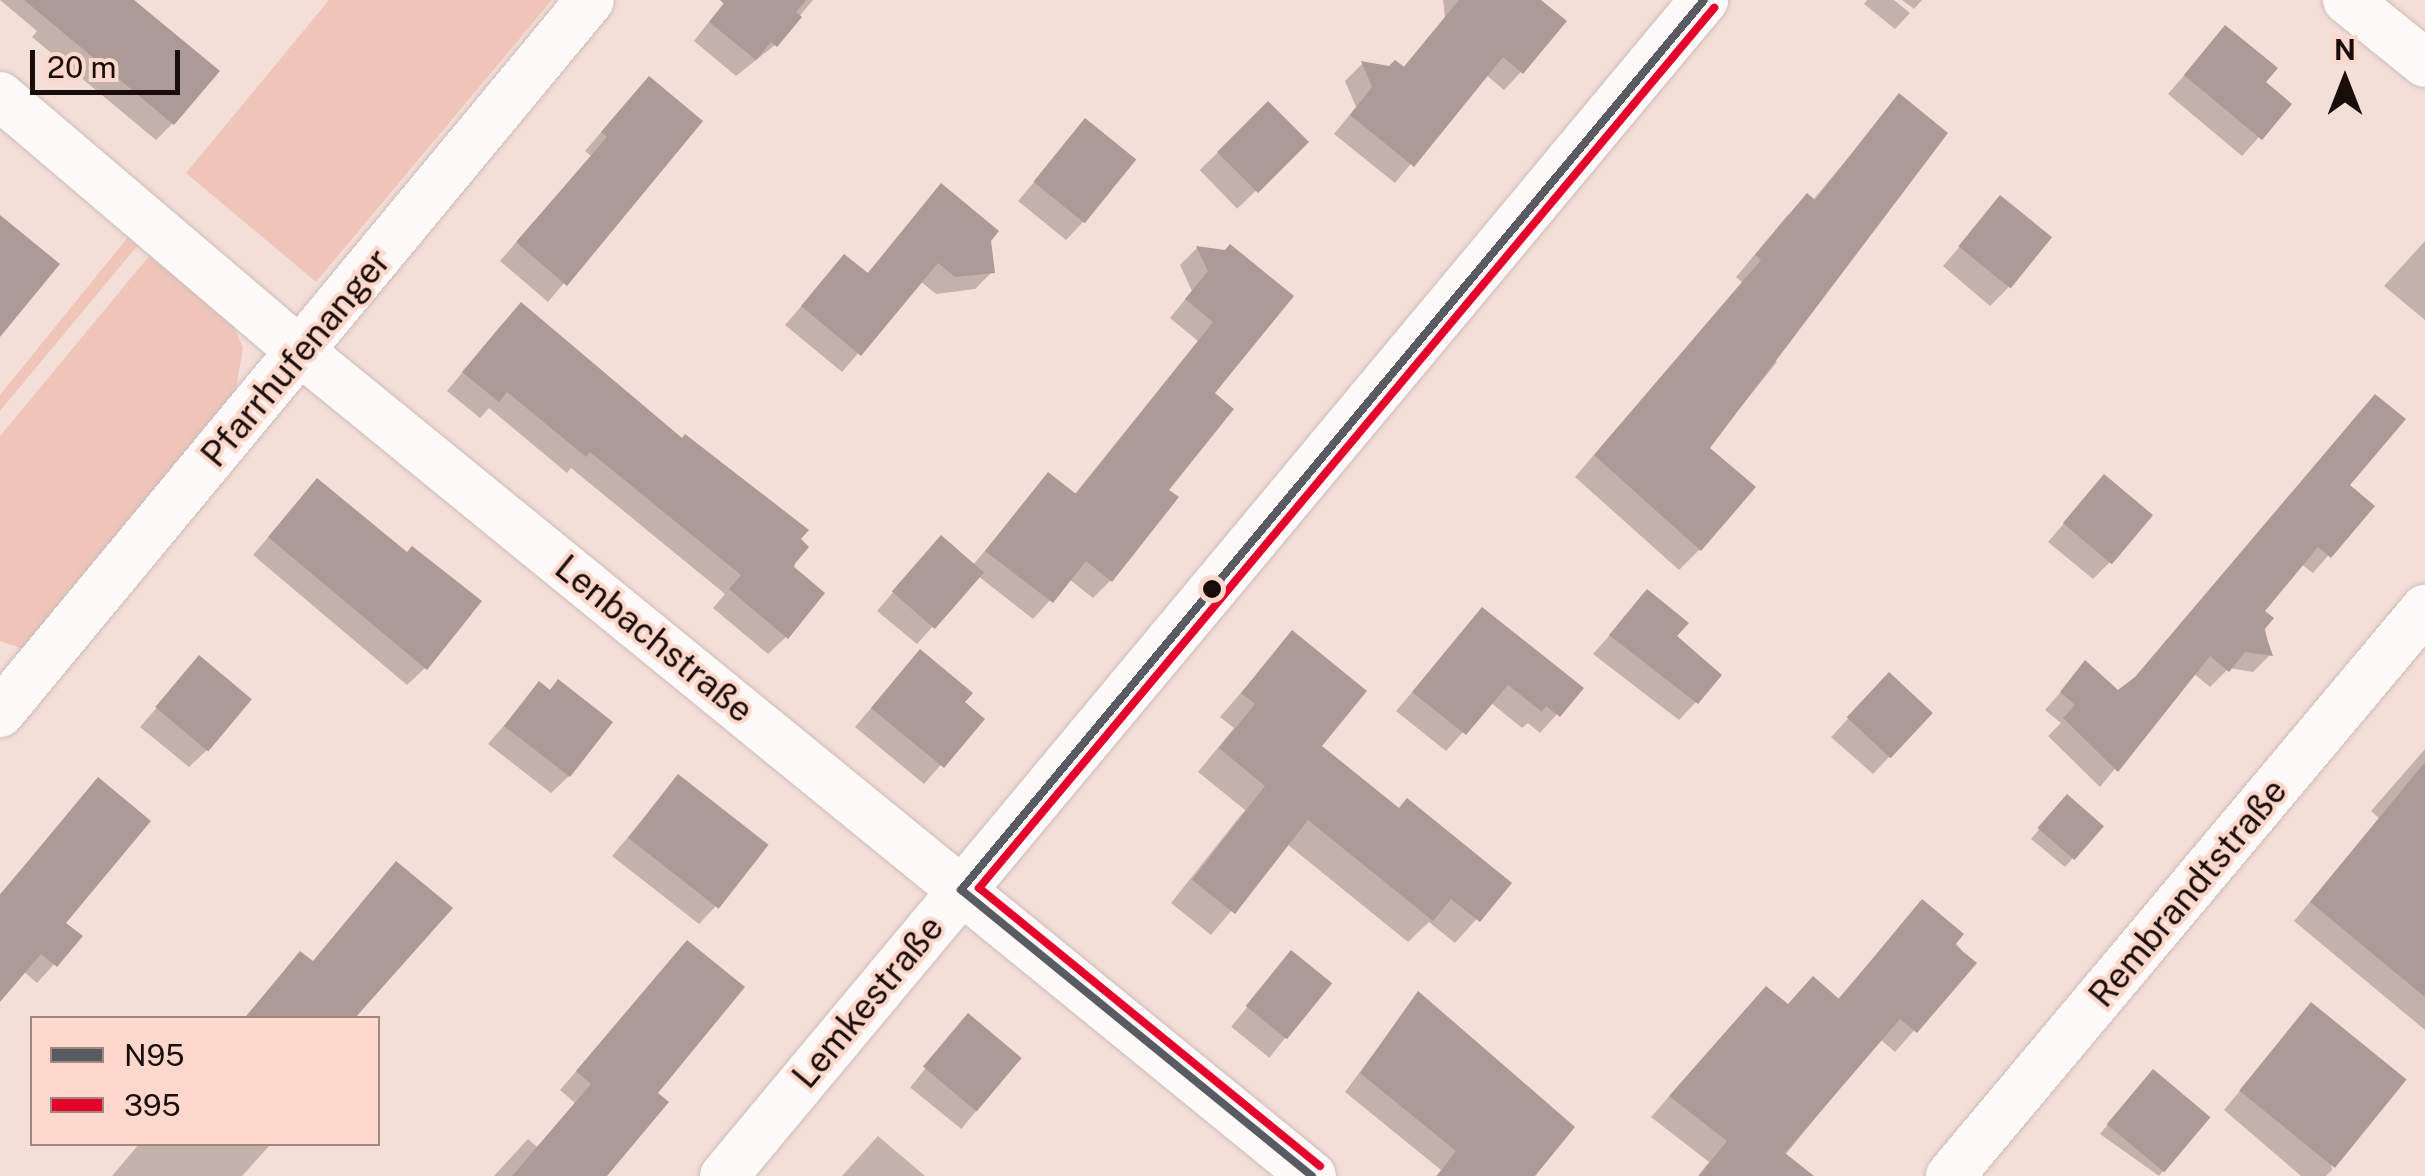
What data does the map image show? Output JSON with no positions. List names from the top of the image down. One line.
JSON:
{"streets":{"street":["Pfarrhufenanger","Lenbachstraße","Rembrandtstraße","Lemkestraße"]},"crossings":[["Pfarrhufenanger","Lenbachstraße"],["Lenbachstraße","Lemkestraße"]],"lines":["transit line N95","transit line 395"],"legend":["N95","395"],"scale_bar":"20 m","north":"top"}
